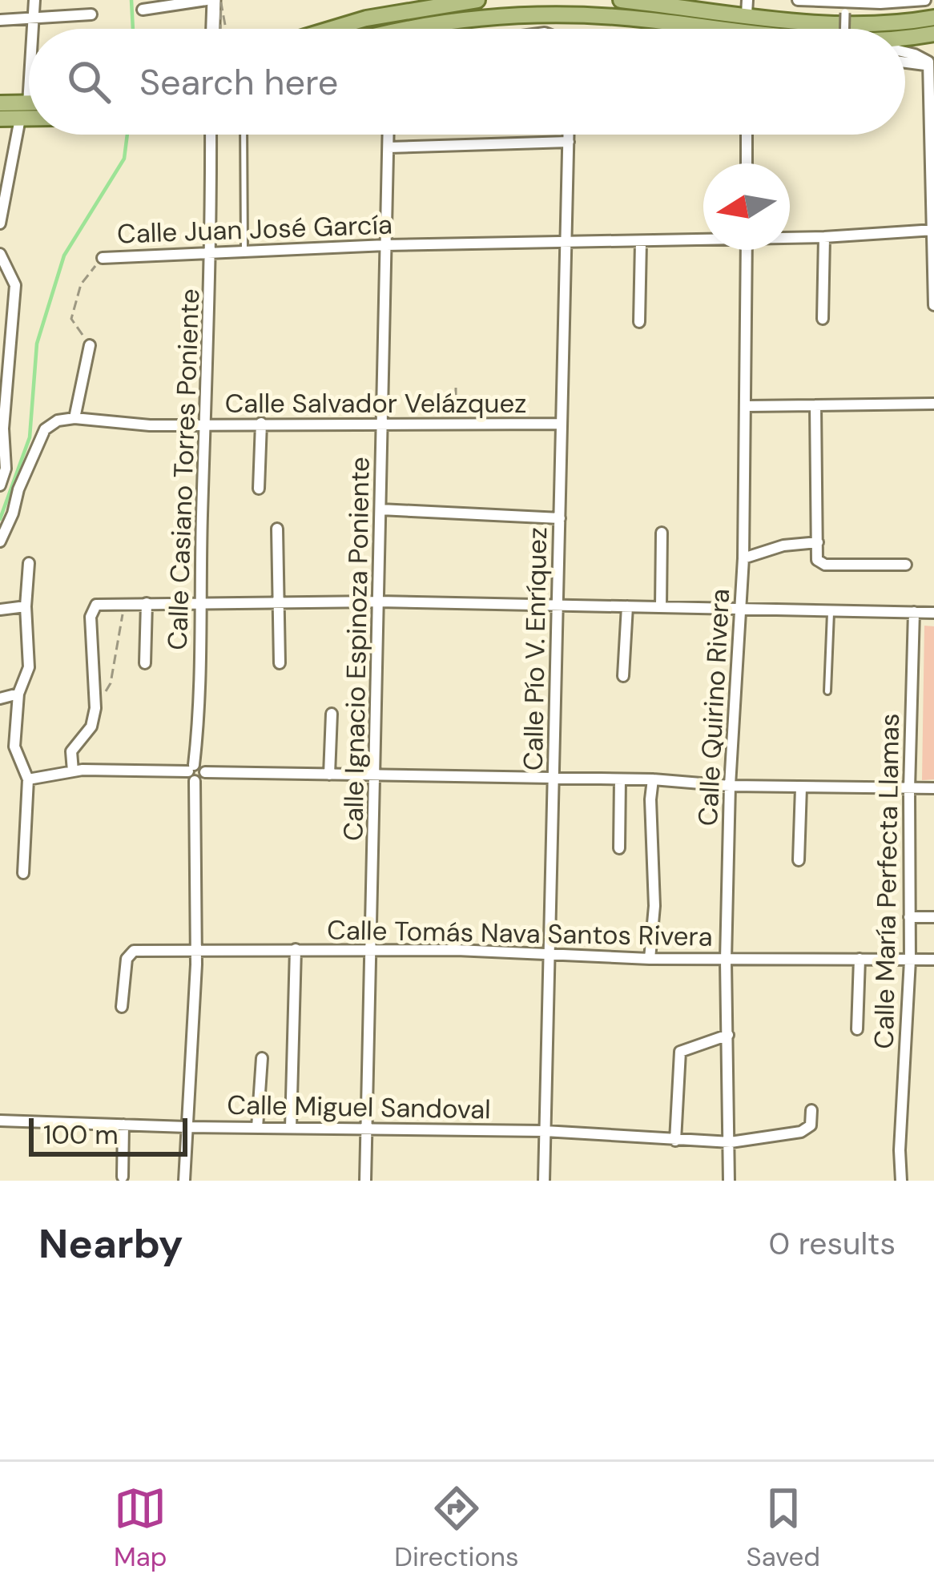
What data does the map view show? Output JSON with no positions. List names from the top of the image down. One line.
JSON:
{"streets":{"street":["Calle Juan José García","Calle Salvador Velázquez","Calle Casiano Torres Poniente","Calle Ignacio Espinoza Poniente","Calle Pío V. Enríquez","Calle Quirino Rivera","Calle María Perfecta Llamas","Calle Tomás Nava Santos Rivera","Calle Miguel Sandoval"]},"crossings":[["Calle Juan José García","Calle Casiano Torres Poniente"],["Calle Juan José García","Calle Ignacio Espinoza Poniente"],["Calle Juan José García","Calle Pío V. Enríquez"],["Calle Salvador Velázquez","Calle Casiano Torres Poniente"],["Calle Salvador Velázquez","Calle Ignacio Espinoza Poniente"],["Calle Salvador Velázquez","Calle Pío V. Enríquez"],["Calle Casiano Torres Poniente","Calle Tomás Nava Santos Rivera"],["Calle Casiano Torres Poniente","Calle Miguel Sandoval"],["Calle Ignacio Espinoza Poniente","Calle Tomás Nava Santos Rivera"],["Calle Ignacio Espinoza Poniente","Calle Miguel Sandoval"],["Calle Pío V. Enríquez","Calle Tomás Nava Santos Rivera"],["Calle Pío V. Enríquez","Calle Miguel Sandoval"],["Calle Quirino Rivera","Calle Tomás Nava Santos Rivera"],["Calle Quirino Rivera","Calle Miguel Sandoval"],["Calle María Perfecta Llamas","Calle Tomás Nava Santos Rivera"]],"scale_bar":"100 m","north":"left","page":{"search":"Search here","scale":"100 m","heading":["Nearby","0 results"],"nav":["Map","Directions","Saved"]}}
